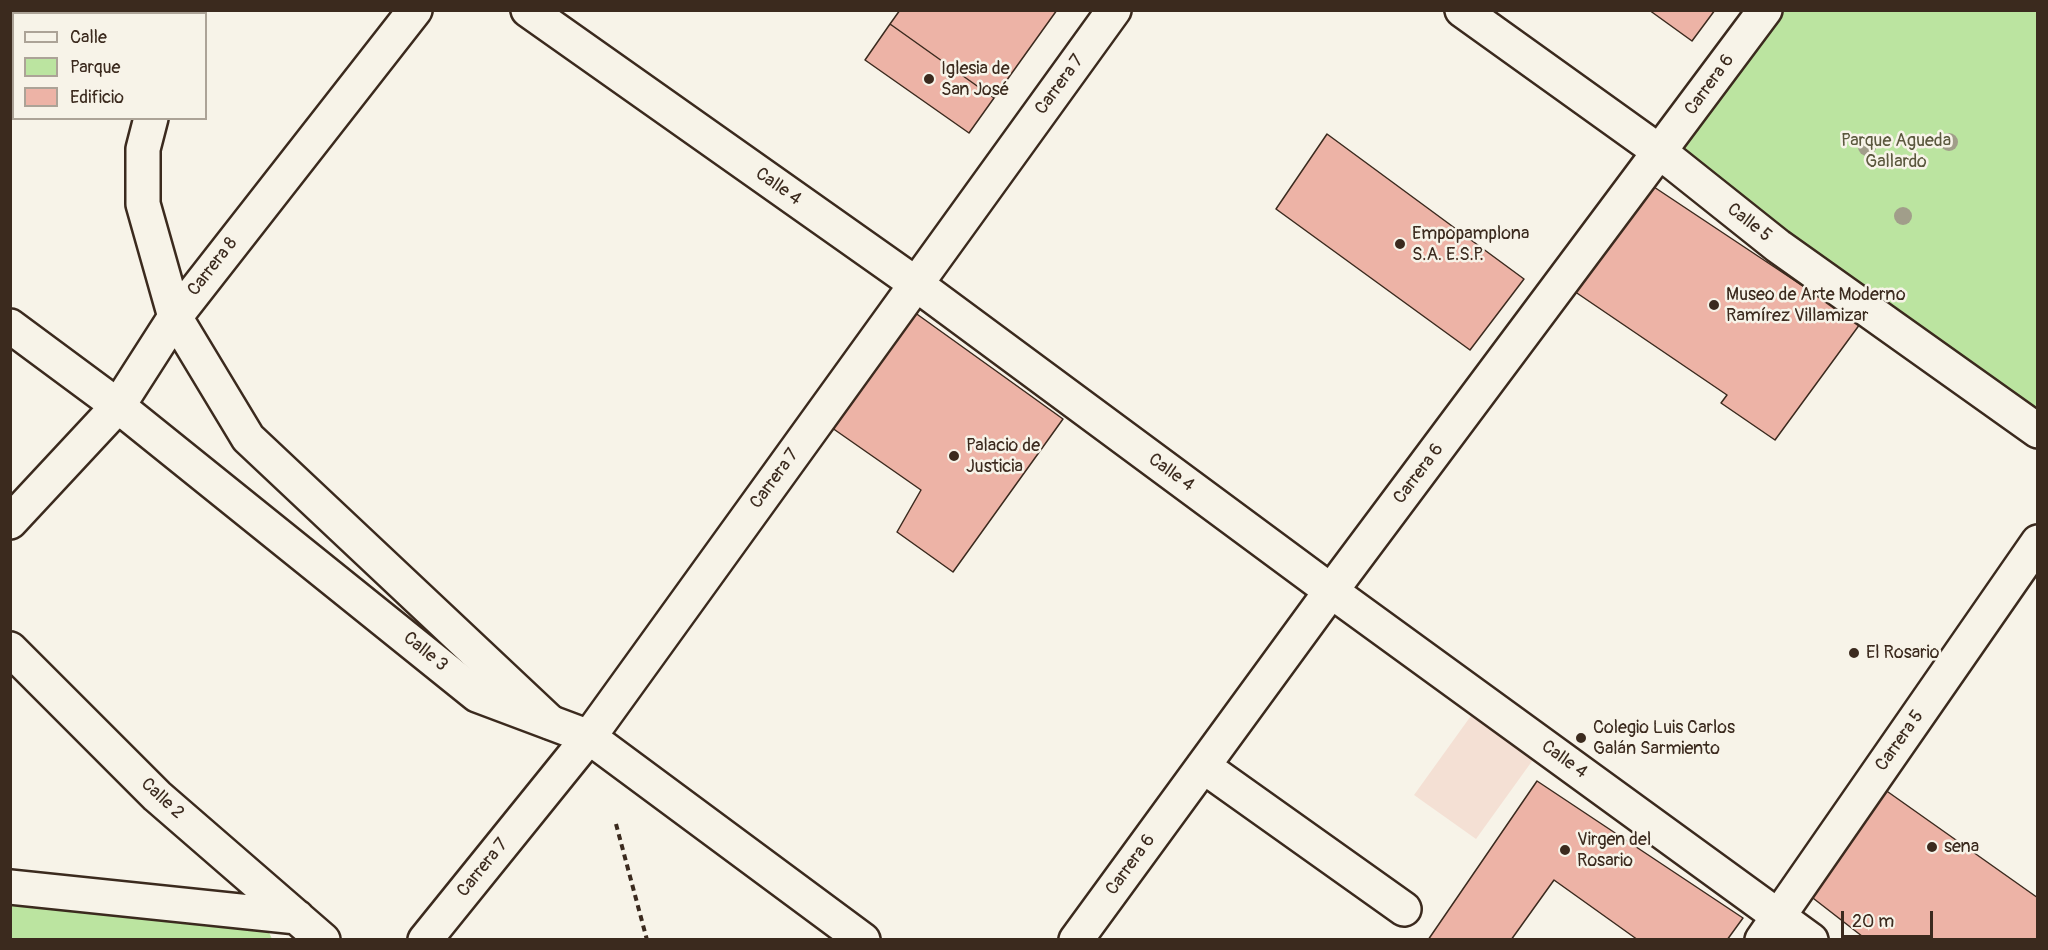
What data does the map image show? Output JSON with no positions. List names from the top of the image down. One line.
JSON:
{"streets":{"street":["Carrera 7","Carrera 6","Calle 4","Calle 5","Carrera 8","Calle 3","Carrera 5","Calle 2"]},"crossings":[["Carrera 7","Calle 4"],["Carrera 7","Calle 3"],["Carrera 6","Calle 4"],["Carrera 6","Calle 5"],["Calle 4","Carrera 5"],["Carrera 8","Calle 3"]],"parks":["Parque Agueda Gallardo"],"places":["Iglesia de San José","Empopamplona S.A. E.S.P.","Museo de Arte Moderno Ramírez Villamizar","Palacio de Justicia","El Rosario","Colegio Luis Carlos Galán Sarmiento","sena","Virgen del Rosario"],"legend":["Calle","Parque","Edificio"],"scale_bar":"20 m"}
